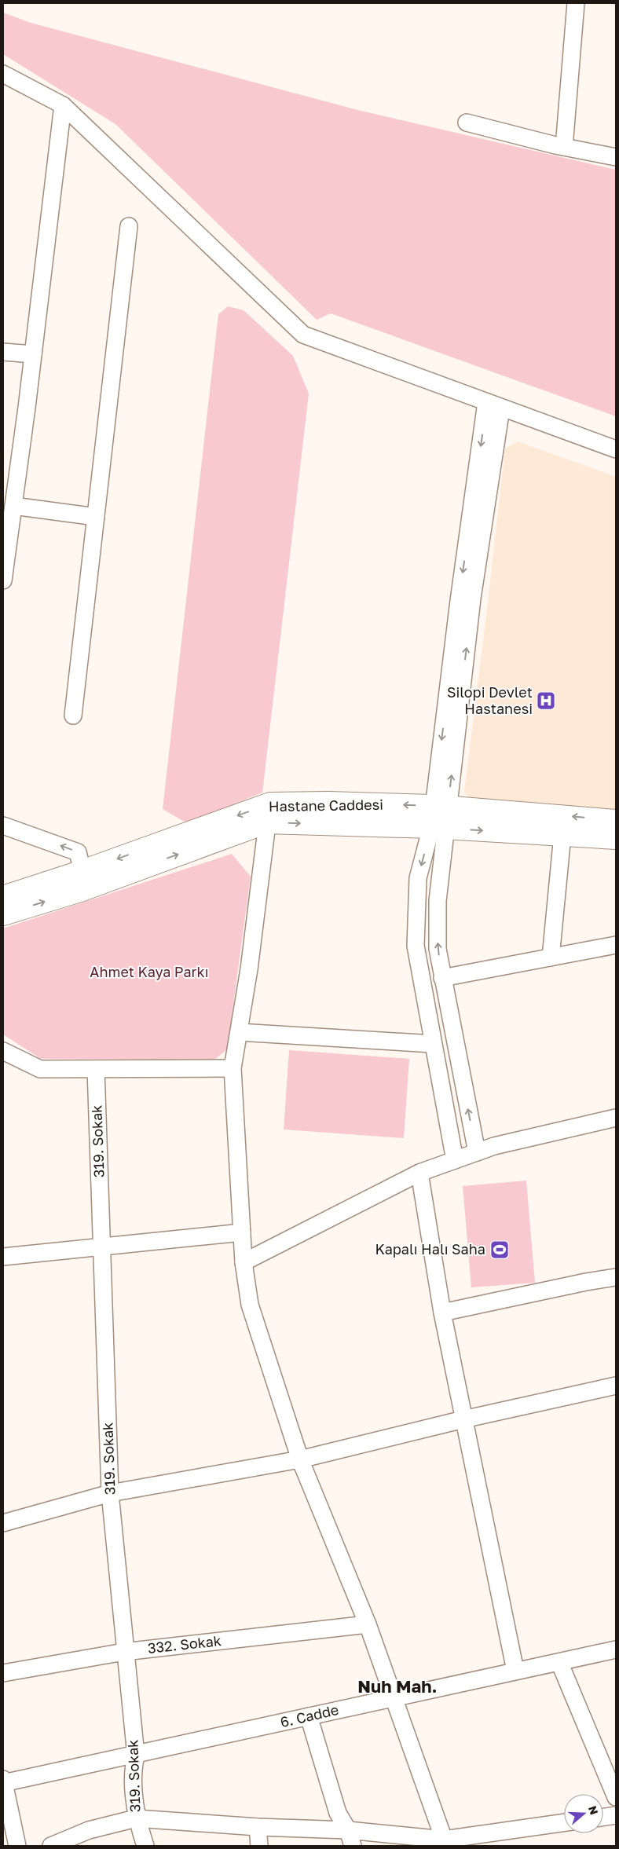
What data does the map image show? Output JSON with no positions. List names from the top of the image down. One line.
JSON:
{"streets":{"main road":["Hastane Caddesi"],"street":["319. Sokak","332. Sokak","6. Cadde"]},"crossings":[["319. Sokak","332. Sokak"],["319. Sokak","6. Cadde"]],"districts":["Nuh Mah."],"parks":["Ahmet Kaya Parkı"],"places":{"hospital":["Silopi Devlet Hastanesi"],"sports":["Kapalı Halı Saha"]},"north":"right"}
